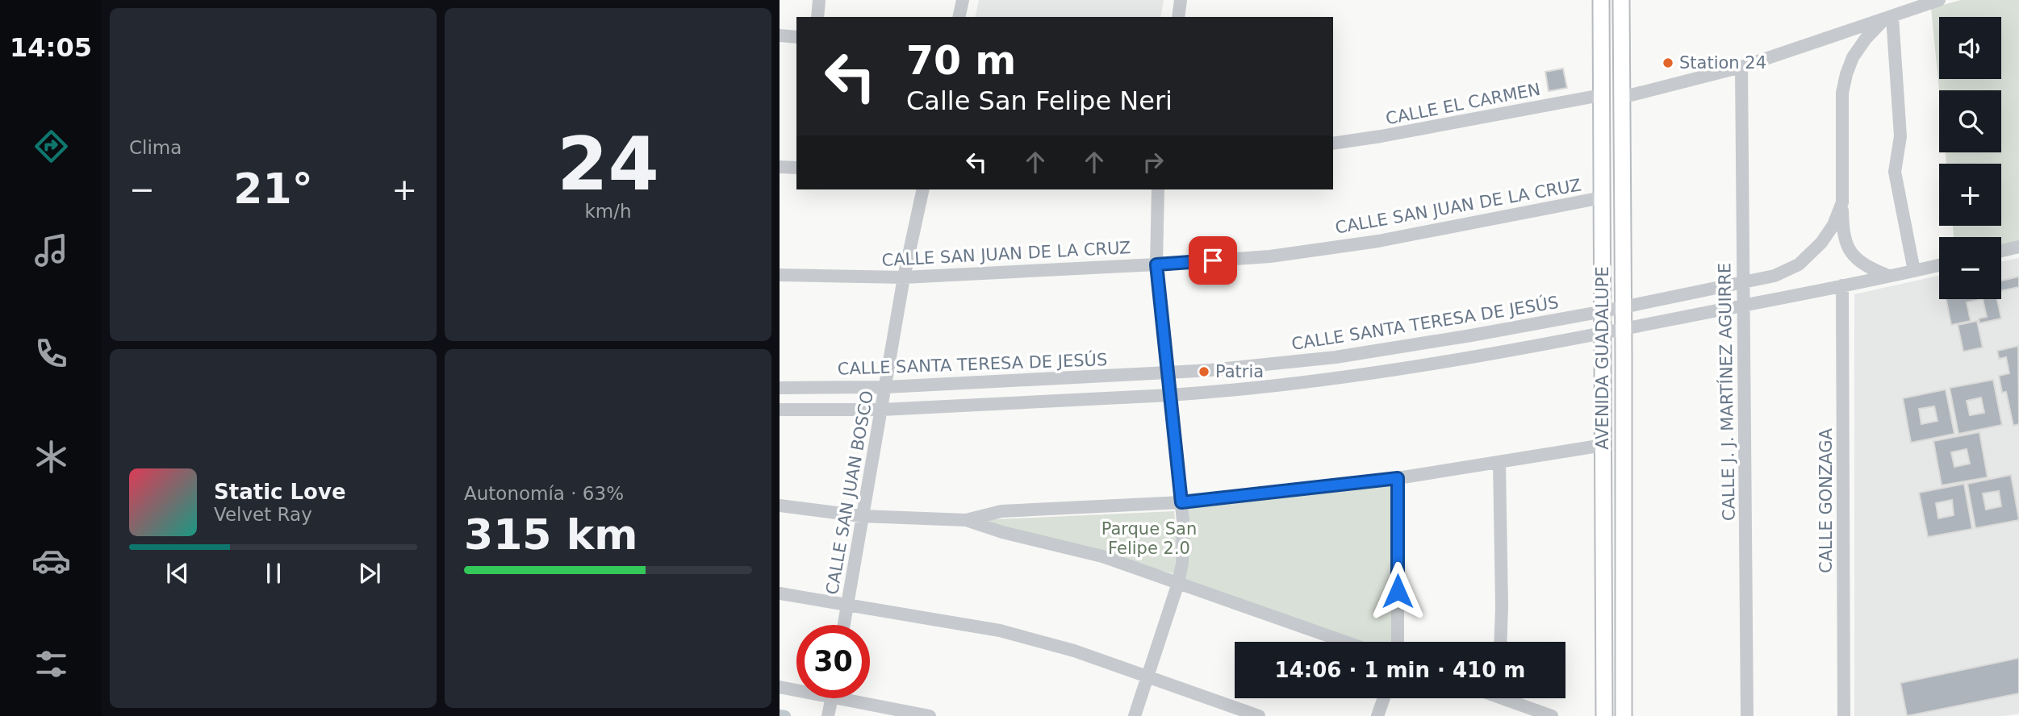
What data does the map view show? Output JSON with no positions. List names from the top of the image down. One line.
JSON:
{"streets":{"main road":["AVENIDA GUADALUPE"],"street":["CALLE EL CARMEN","CALLE SAN JUAN DE LA CRUZ","CALLE SANTA TERESA DE JESÚS","CALLE J. J. MARTÍNEZ AGUIRRE","CALLE SAN JUAN BOSCO","CALLE GONZAGA"]},"crossings":[["CALLE EL CARMEN","AVENIDA GUADALUPE"],["CALLE SAN JUAN DE LA CRUZ","AVENIDA GUADALUPE"],["CALLE SAN JUAN DE LA CRUZ","CALLE SAN JUAN BOSCO"],["CALLE SANTA TERESA DE JESÚS","AVENIDA GUADALUPE"],["CALLE SANTA TERESA DE JESÚS","CALLE J. J. MARTÍNEZ AGUIRRE"],["CALLE SANTA TERESA DE JESÚS","CALLE SAN JUAN BOSCO"]],"parks":["Parque San Felipe 2.0"],"places":["Station 24","Patria"],"page":{"tabs":"14:05","tile":["Clima",["24","km/h"],["Autonomía · 63%","315 km"]],"map_buttons":["+","−"],"turn":["70 m","Calle San Felipe Neri"],"heat":["−","21°","+"],"song":["Static Love","Velvet Ray"],"limit":"30","trip":"14:06 · 1 min · 410 m"}}
